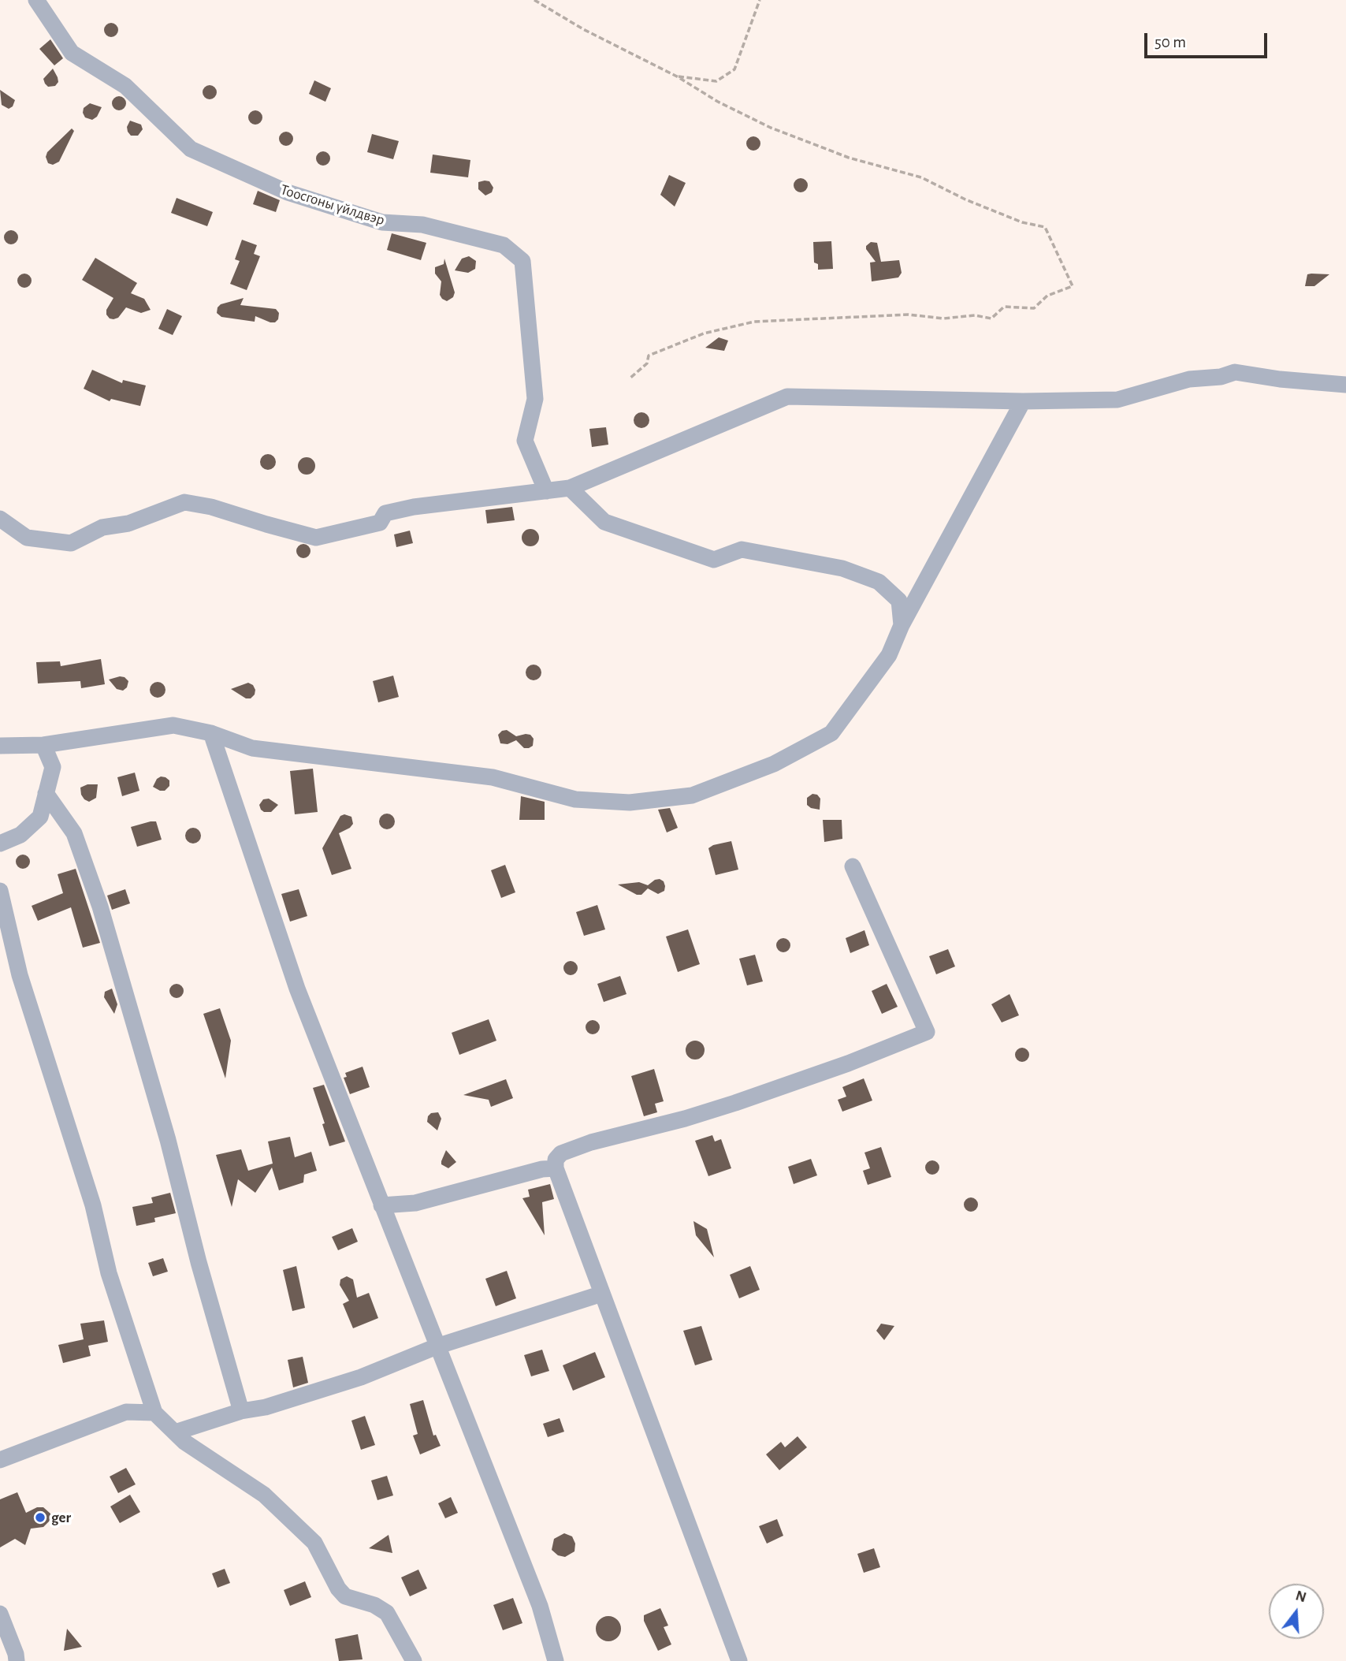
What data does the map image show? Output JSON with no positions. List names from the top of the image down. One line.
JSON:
{"streets":{"street":["Тоосгоны үйлдвэр"]},"places":["ger"],"scale_bar":"50 m","north":"top"}
